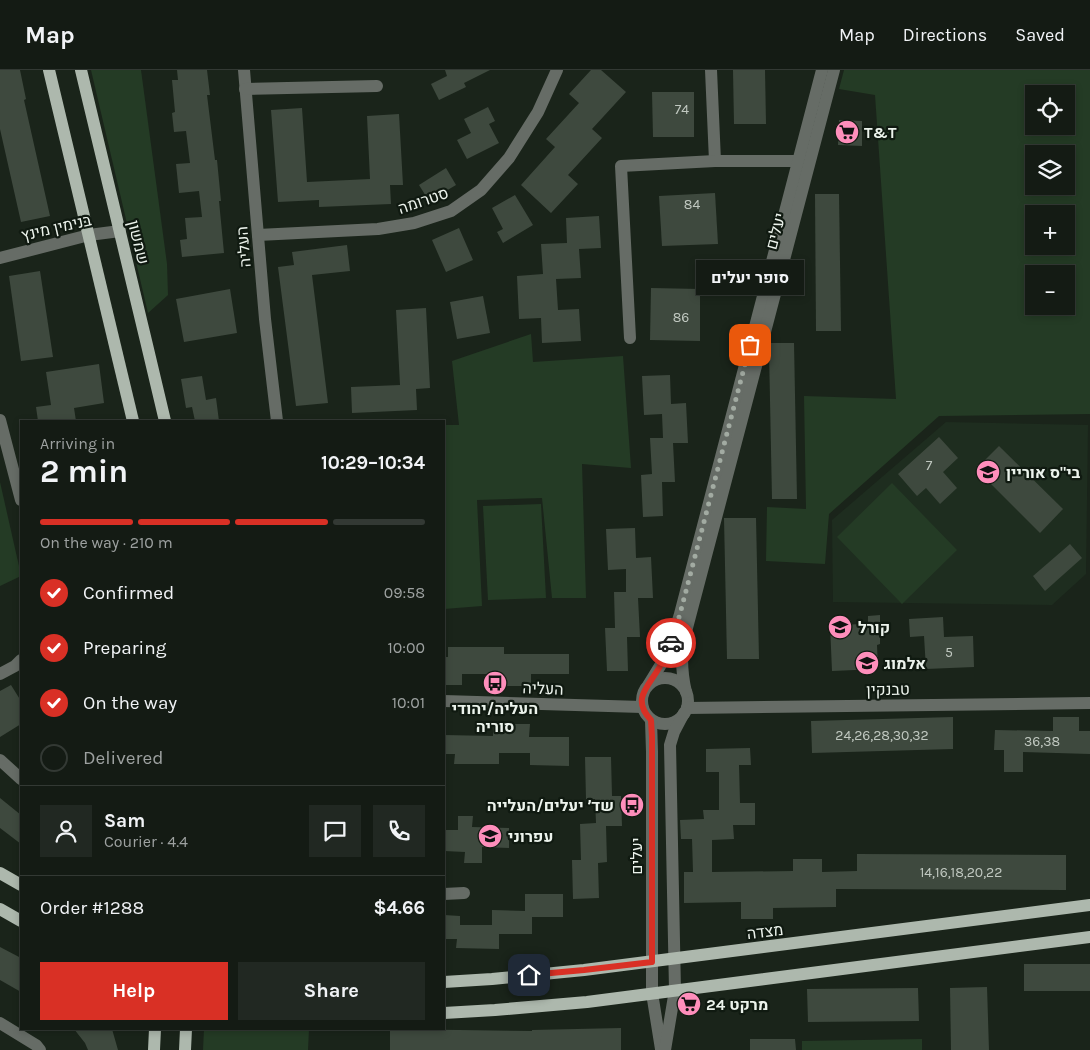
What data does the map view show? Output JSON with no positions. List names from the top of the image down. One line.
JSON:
{"streets":{"main road":["שמשון","מצדה"],"street":["סטרומה","בנימין מינץ","יעלים","העליה","טבנקין"]},"crossings":[["סטרומה","העליה"],["בנימין מינץ","שמשון"],["יעלים","העליה"],["יעלים","טבנקין"],["יעלים","מצדה"],["העליה","טבנקין"]],"places":{"supermarket":["T&T","מרקט 24"],"other":["סופר יעלים"],"school or university":["בי\"ס אוריין","קורל","אלמוג","עפרוני"],"bus stop":["העליה/יהודי סוריה","שד׳ יעלים/העלייה"]},"house_numbers":["74","84","86","7","5","24,26,28,30,32","36,38","14,16,18,20,22"],"page":{"header":"Map","nav":["Map","Directions","Saved"],"map_buttons":["+","−"],"bubble":"סופר יעלים","heading":["2 min","Arriving in","10:29–10:34"],"panel":["Sam","Courier · 4.4","Order #1288","$4.66"],"bar":"On the way · 210 m","list":[["Confirmed","09:58"],["Preparing","10:00"],["On the way","10:01"],"Delivered"],"buttons":["Help","Share"]}}
